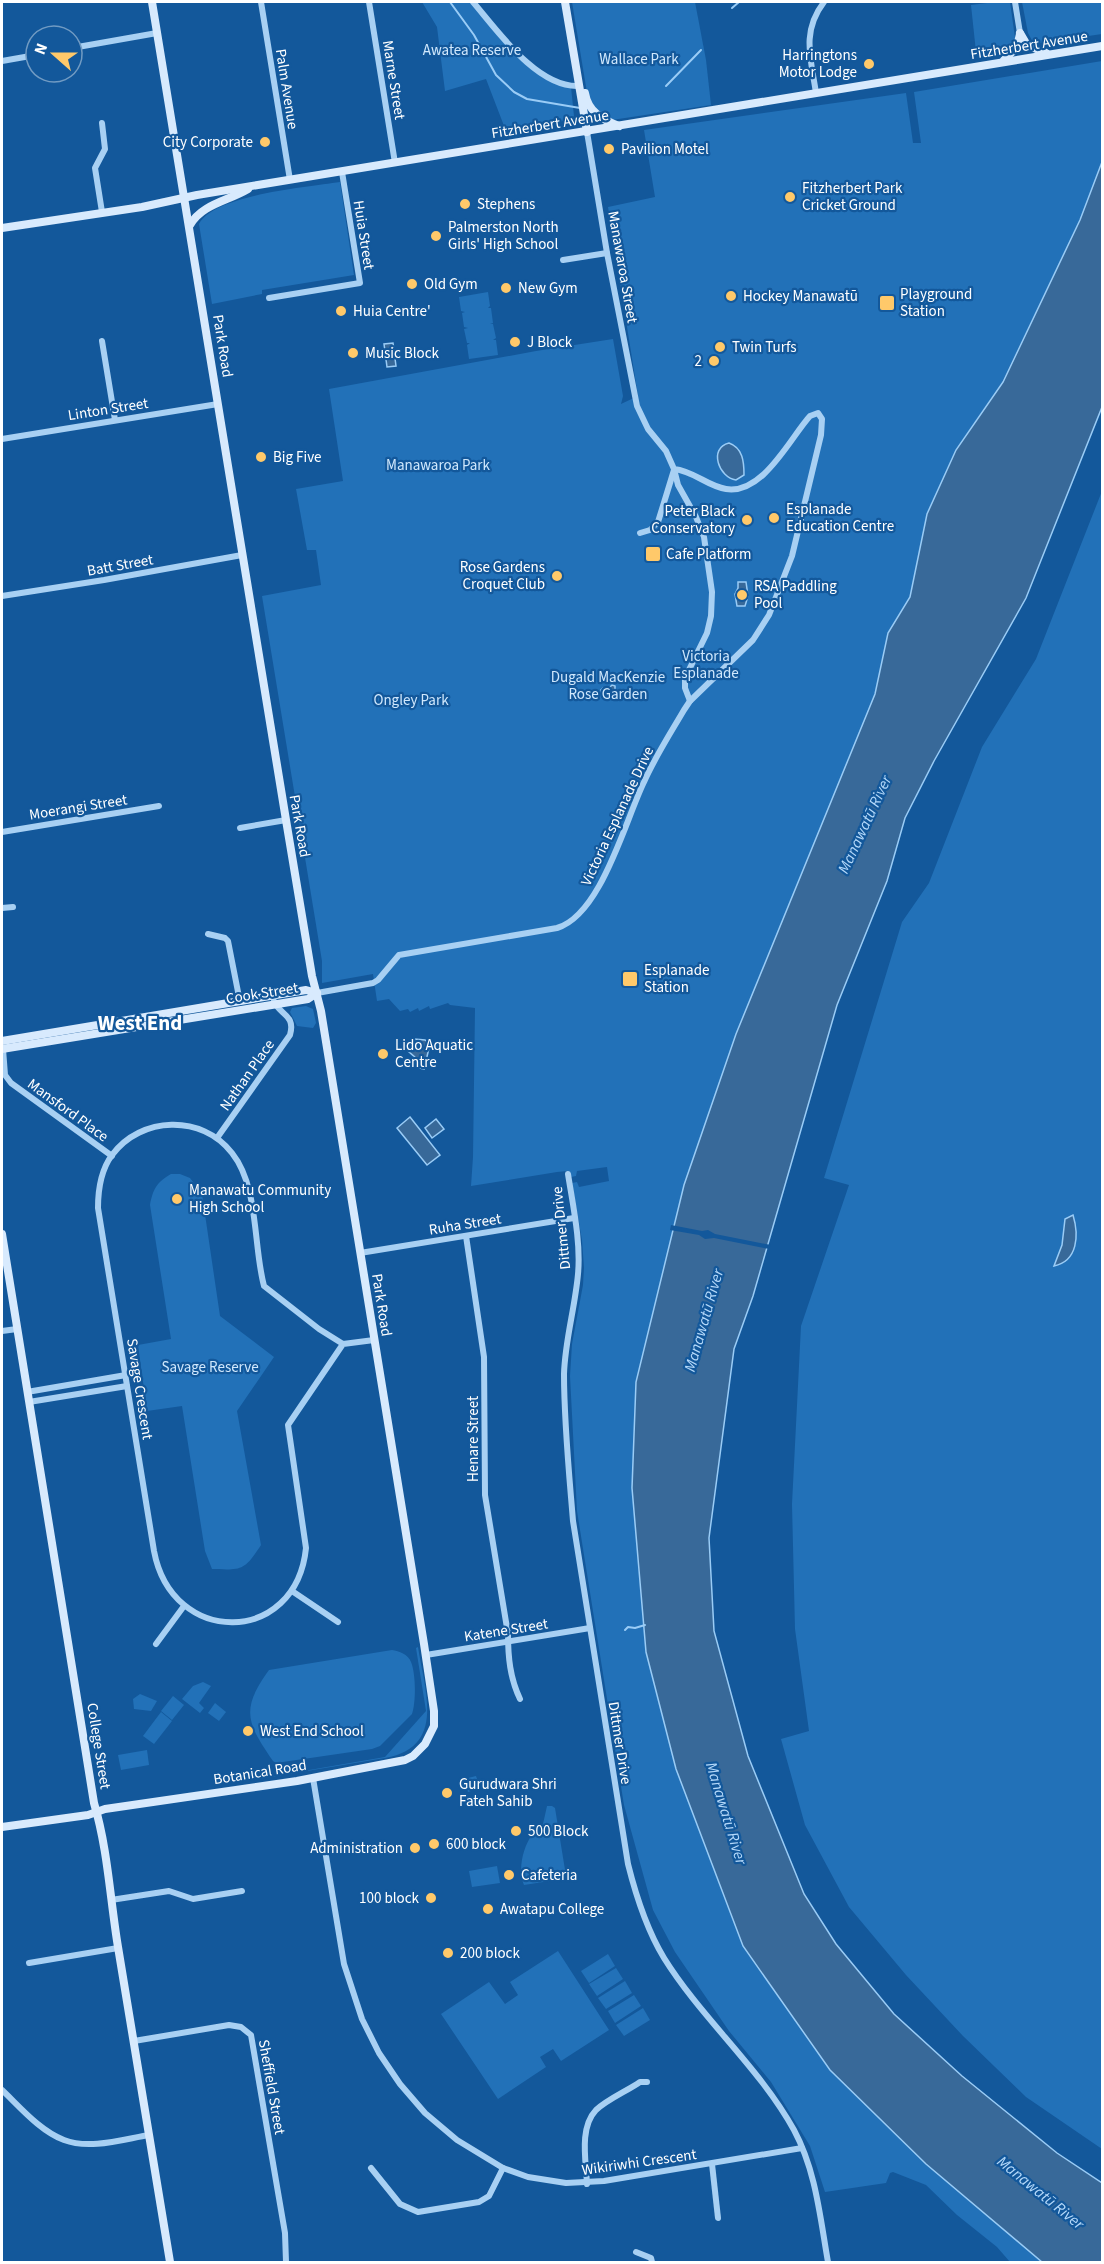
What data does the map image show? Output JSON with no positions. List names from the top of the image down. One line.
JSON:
{"streets":{"main road":["Fitzherbert Avenue","Park Road","Cook Street","College Street","Botanical Road"],"street":["Marne Street","Palm Avenue","Huia Street","Manawaroa Street","Linton Street","Batt Street","Moerangi Street","Victoria Esplanade Drive","Nathan Place","Mansford Place","Ruha Street","Dittmer Drive","Savage Crescent","Henare Street","Katene Street","Sheffield Street","Wikiriwhi Crescent"]},"crossings":[["Fitzherbert Avenue","Marne Street"],["Fitzherbert Avenue","Palm Avenue"],["Fitzherbert Avenue","Huia Street"],["Fitzherbert Avenue","Manawaroa Street"],["Fitzherbert Avenue","Park Road"],["Manawaroa Street","Victoria Esplanade Drive"],["Park Road","Linton Street"],["Park Road","Batt Street"],["Park Road","Victoria Esplanade Drive"],["Park Road","Cook Street"],["Park Road","Ruha Street"],["Park Road","Katene Street"],["Park Road","Botanical Road"],["Victoria Esplanade Drive","Cook Street"],["Cook Street","Nathan Place"],["Cook Street","Mansford Place"],["Nathan Place","Savage Crescent"],["Mansford Place","Savage Crescent"],["Ruha Street","Dittmer Drive"],["Ruha Street","Henare Street"],["Dittmer Drive","Katene Street"],["Dittmer Drive","Wikiriwhi Crescent"],["Henare Street","Katene Street"],["Katene Street","Botanical Road"],["College Street","Botanical Road"],["College Street","Sheffield Street"],["Botanical Road","Wikiriwhi Crescent"]],"districts":["West End"],"water":["Manawatū River"],"parks":["Awatea Reserve","Wallace Park","Manawaroa Park","Victoria Esplanade","Dugald MacKenzie Rose Garden","Ongley Park","Savage Reserve"],"places":{"other":["Harringtons Motor Lodge","City Corporate","Pavilion Motel","Fitzherbert Park Cricket Ground","Stephens","Palmerston North Girls' High School","Old Gym","New Gym","Hockey Manawatū","Huia Centre'","J Block","Twin Turfs","Music Block","2","Big Five","Esplanade Education Centre","Peter Black Conservatory","Rose Gardens Croquet Club","RSA Paddling Pool","Lido Aquatic Centre","Manawatu Community High School","West End School","Gurudwara Shri Fateh Sahib","500 Block","600 block","Administration","Cafeteria","100 block","Awatapu College","200 block"],"transit":["Playground Station","Cafe Platform","Esplanade Station"]},"north":"left"}
